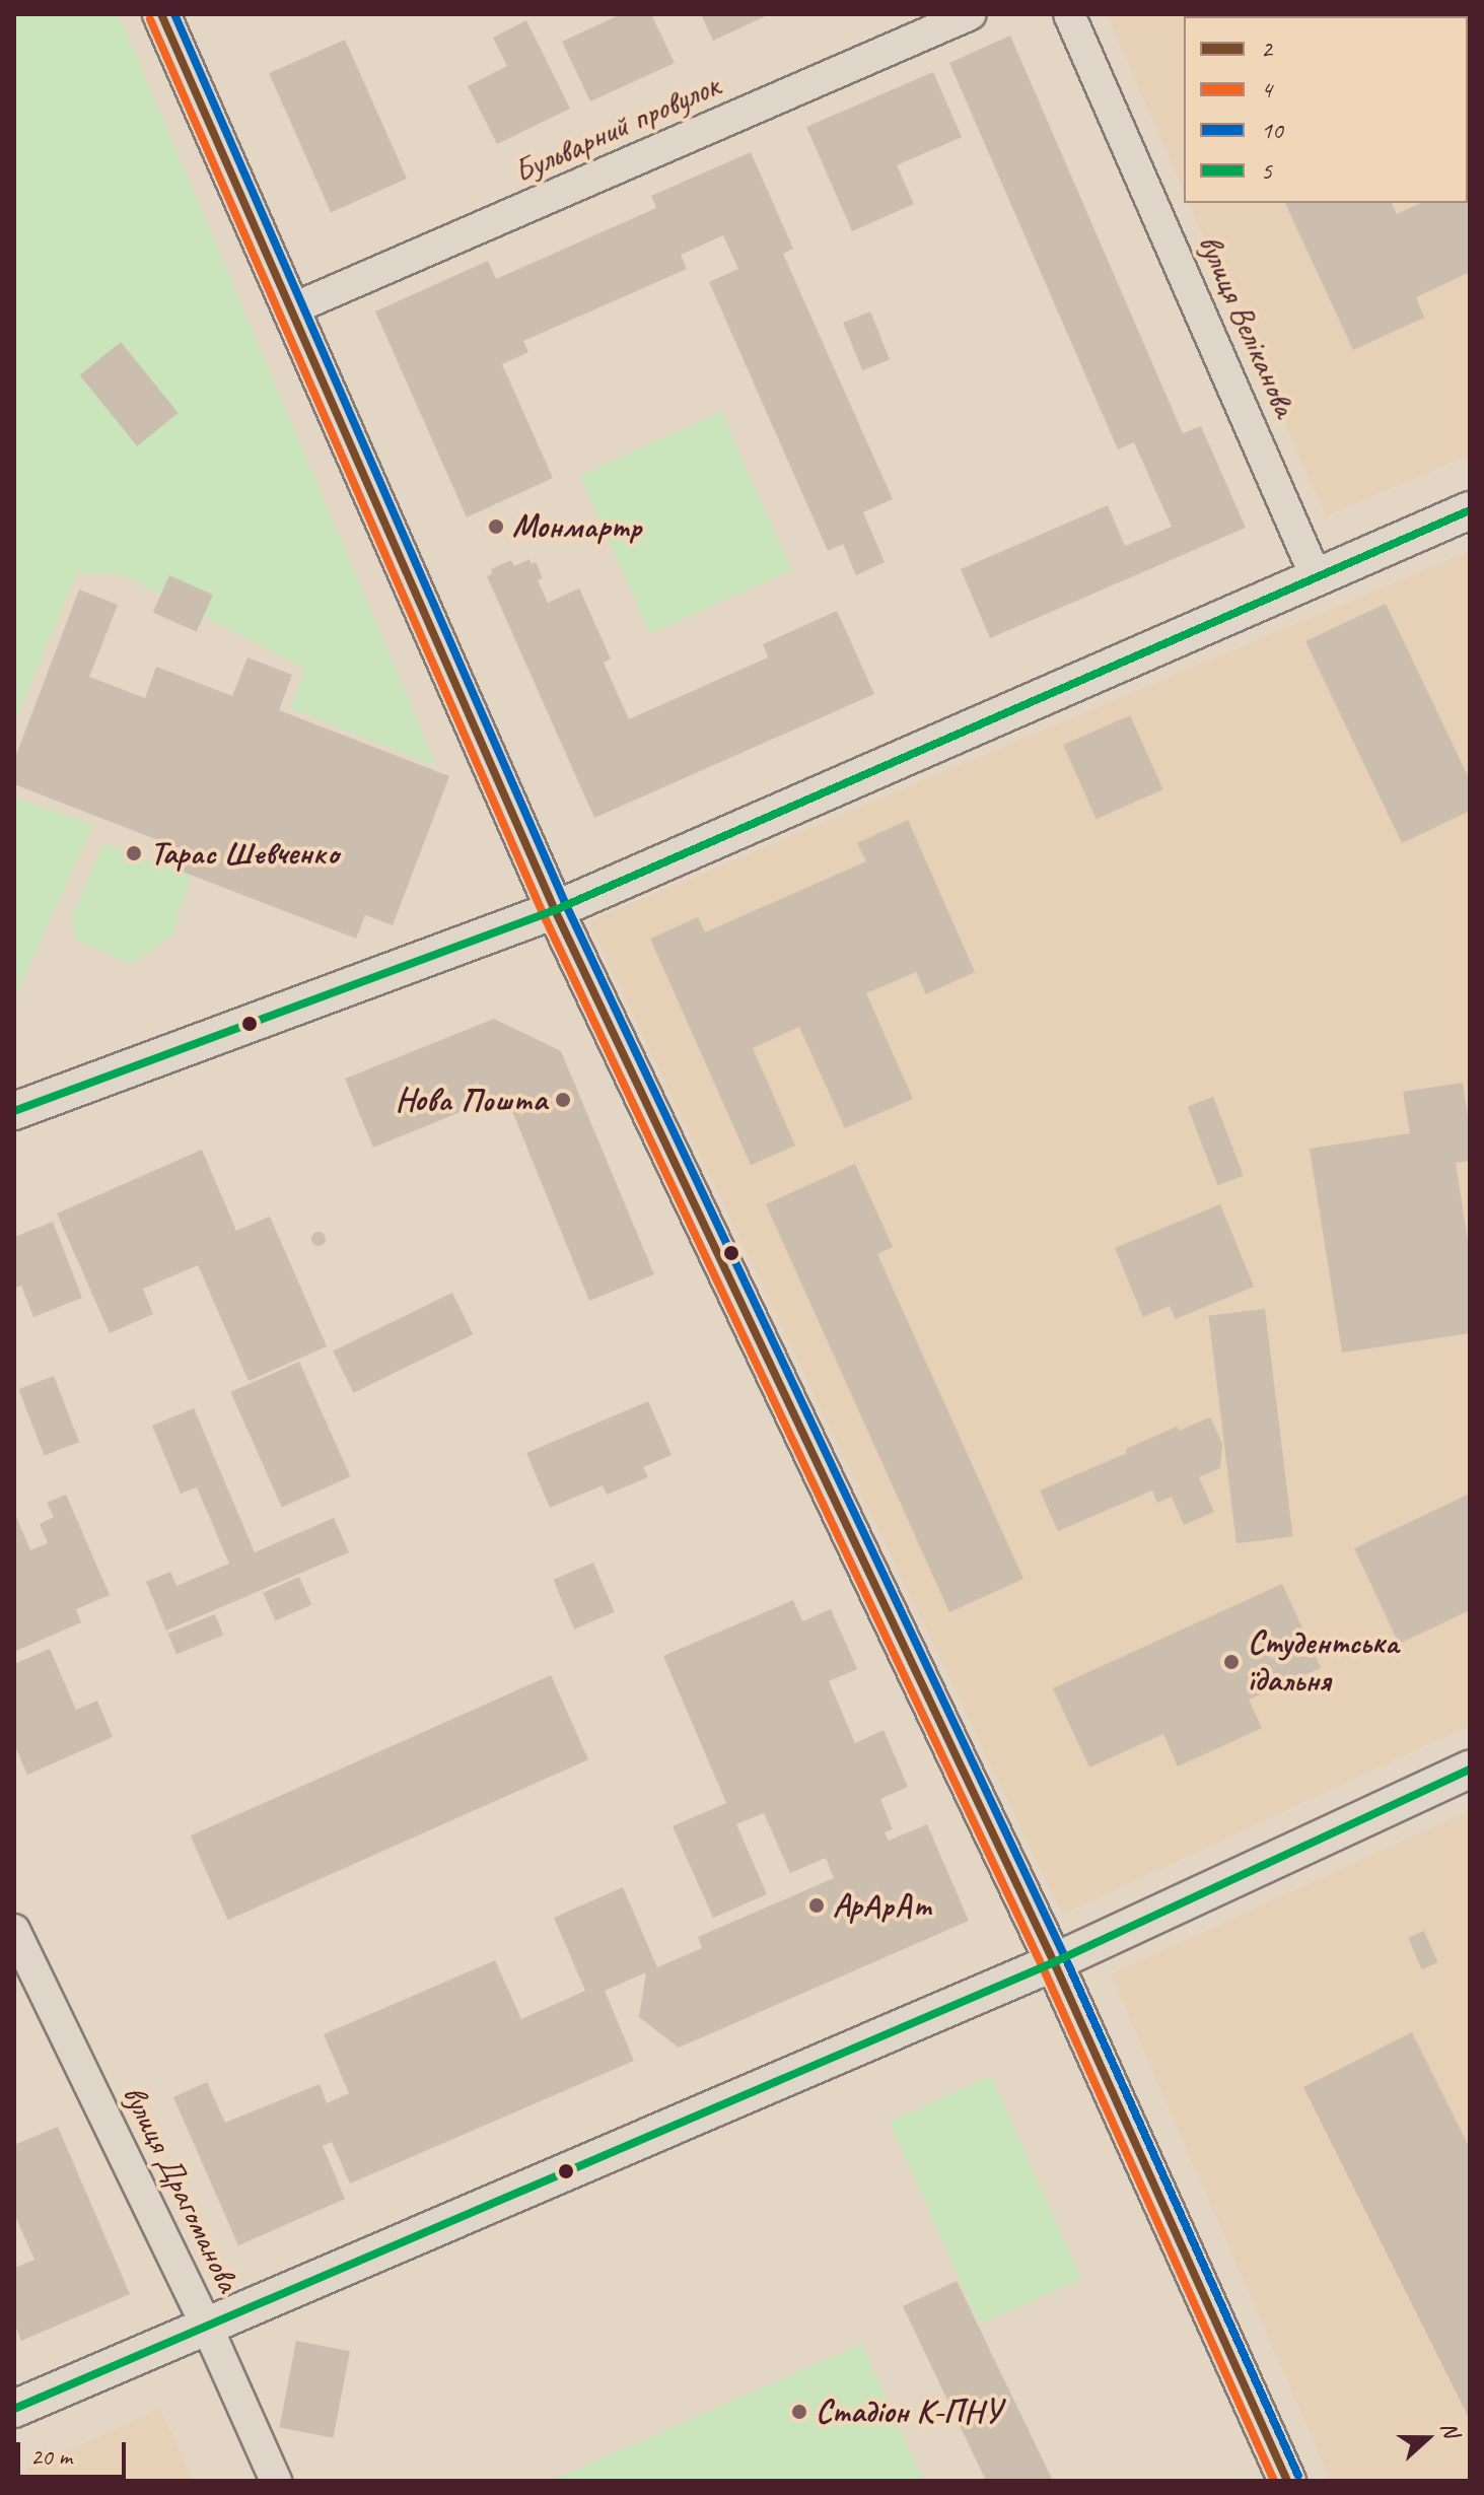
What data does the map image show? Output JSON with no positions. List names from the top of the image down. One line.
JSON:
{"streets":{"street":["Бульварний провулок","вулиця Веліканова","вулиця Драгоманова"]},"places":["Монмартр","Тарас Шевченко","Нова Пошта","Студентська їдальня","АрАрАт","Стадіон К-ПНУ"],"lines":["transit line 2","transit line 10","transit line 4","transit line 5"],"legend":["2","4","10","5"],"scale_bar":"20 m","north":"right"}
